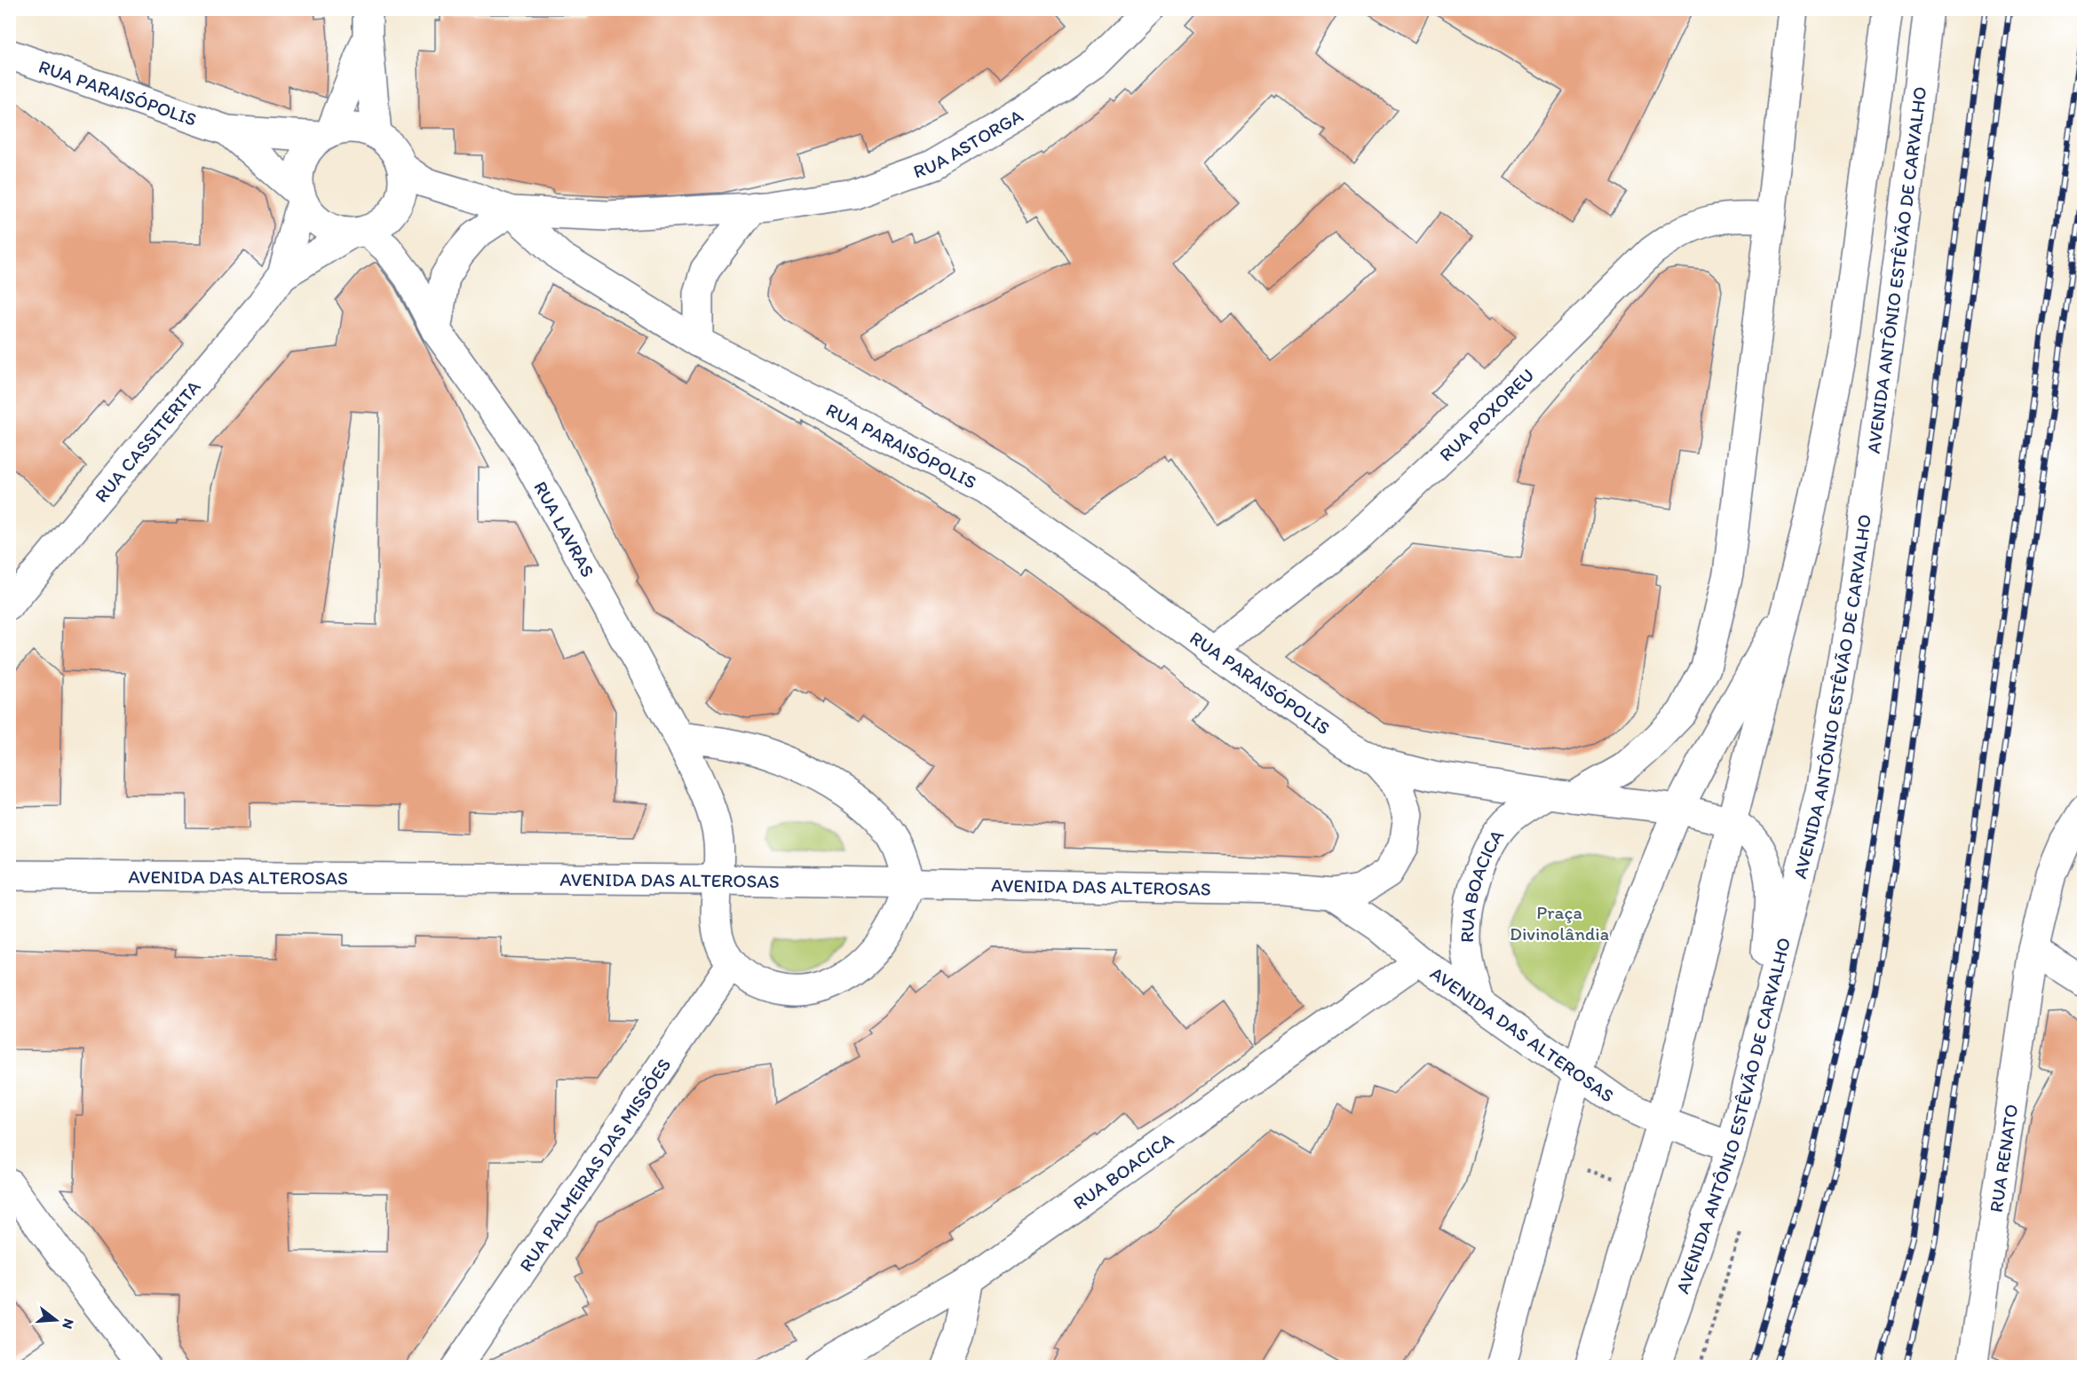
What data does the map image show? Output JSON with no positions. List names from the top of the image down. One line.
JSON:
{"streets":{"main road":["RUA PARAISÓPOLIS","RUA ASTORGA","AVENIDA ANTÔNIO ESTÊVÃO DE CARVALHO","RUA POXOREU","RUA CASSITERITA","RUA LAVRAS","AVENIDA DAS ALTEROSAS","RUA BOACICA","RUA RENATO","RUA PALMEIRAS DAS MISSÕES"]},"crossings":[["RUA PARAISÓPOLIS","RUA ASTORGA"],["RUA PARAISÓPOLIS","RUA POXOREU"],["RUA PARAISÓPOLIS","RUA CASSITERITA"],["RUA PARAISÓPOLIS","RUA LAVRAS"],["RUA PARAISÓPOLIS","AVENIDA DAS ALTEROSAS"],["AVENIDA ANTÔNIO ESTÊVÃO DE CARVALHO","AVENIDA DAS ALTEROSAS"],["RUA CASSITERITA","RUA LAVRAS"],["RUA LAVRAS","AVENIDA DAS ALTEROSAS"],["RUA LAVRAS","RUA PALMEIRAS DAS MISSÕES"],["AVENIDA DAS ALTEROSAS","RUA BOACICA"]],"parks":["Praça Divinolândia"],"north":"right"}
